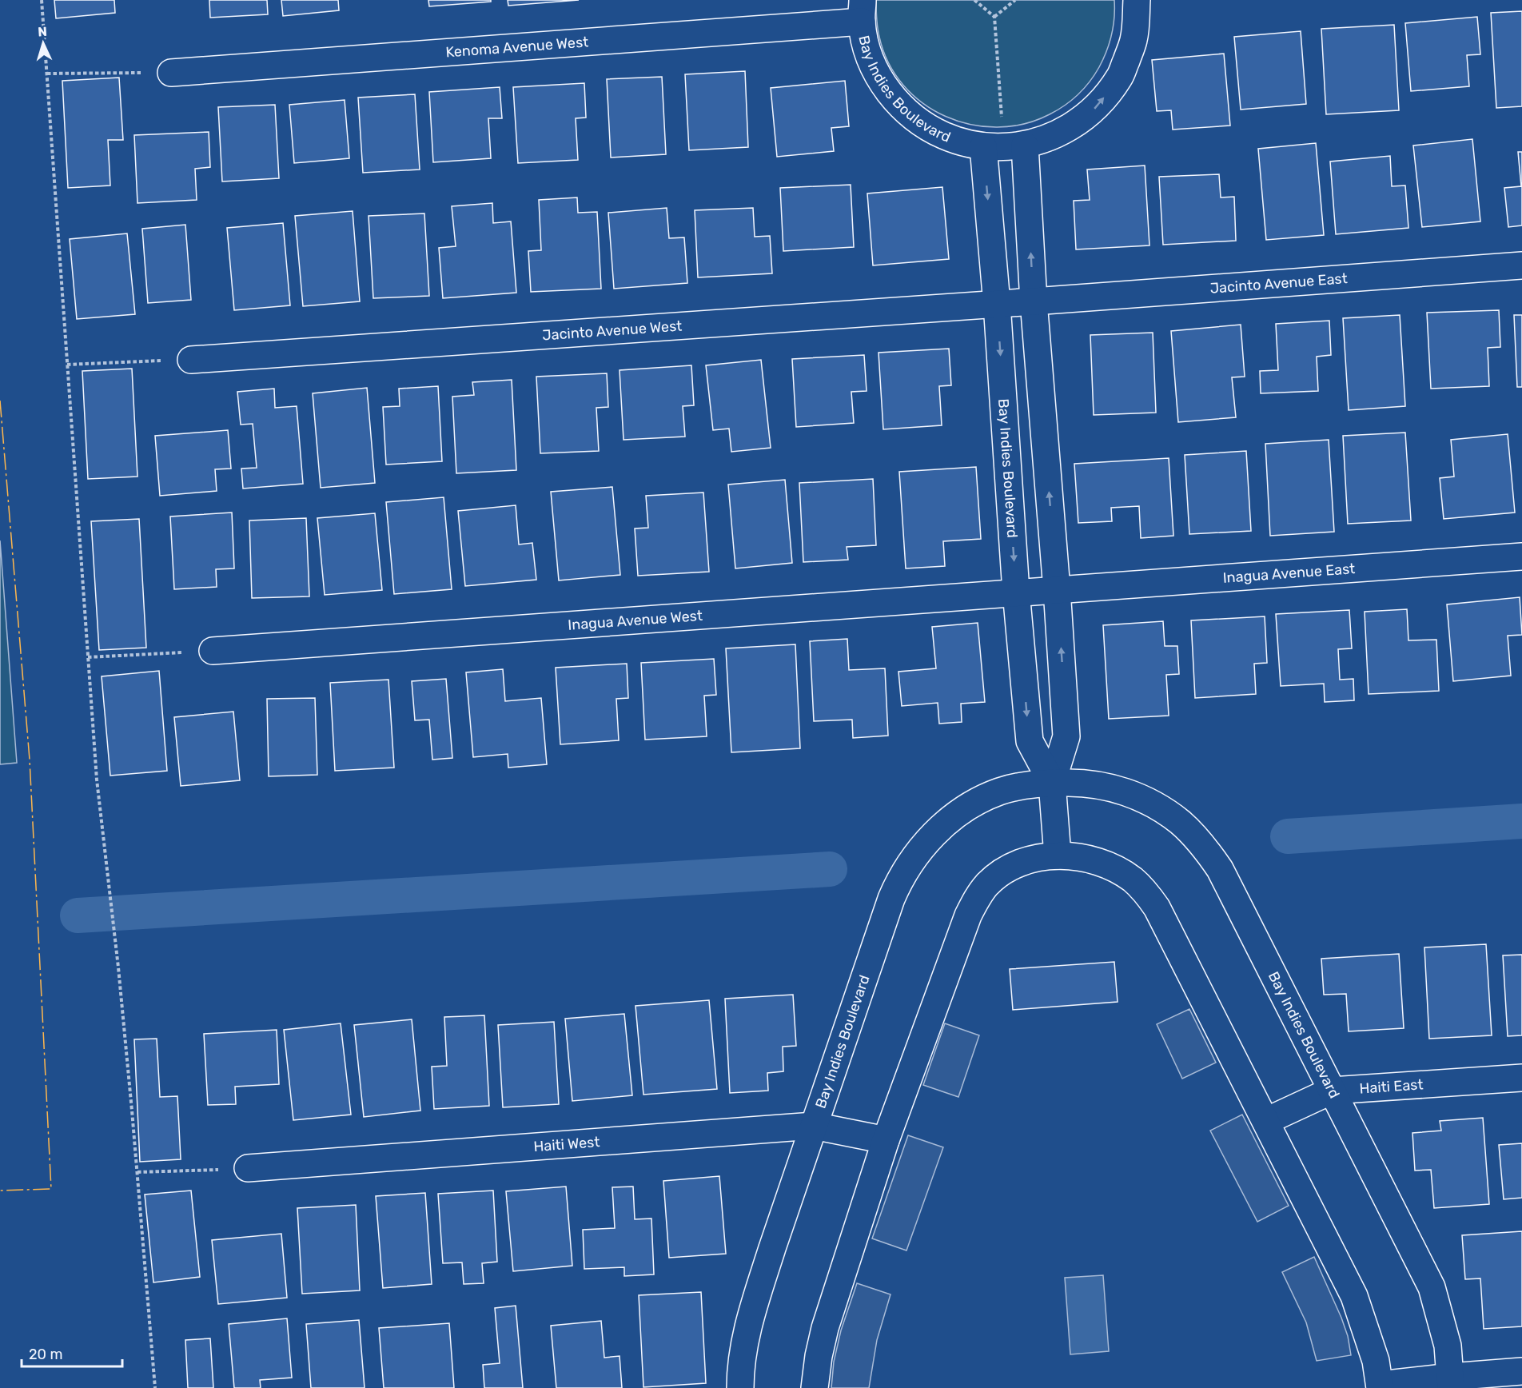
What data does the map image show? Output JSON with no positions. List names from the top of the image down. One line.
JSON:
{"streets":{"street":["Kenoma Avenue West","Bay Indies Boulevard","Jacinto Avenue East","Jacinto Avenue West","Inagua Avenue East","Inagua Avenue West","Haiti East","Haiti West"]},"crossings":[["Kenoma Avenue West","Bay Indies Boulevard"],["Bay Indies Boulevard","Jacinto Avenue East"],["Bay Indies Boulevard","Jacinto Avenue West"],["Bay Indies Boulevard","Inagua Avenue East"],["Bay Indies Boulevard","Inagua Avenue West"],["Bay Indies Boulevard","Haiti East"],["Bay Indies Boulevard","Haiti West"],["Jacinto Avenue East","Jacinto Avenue West"],["Inagua Avenue East","Inagua Avenue West"]],"scale_bar":"20 m","north":"top"}
